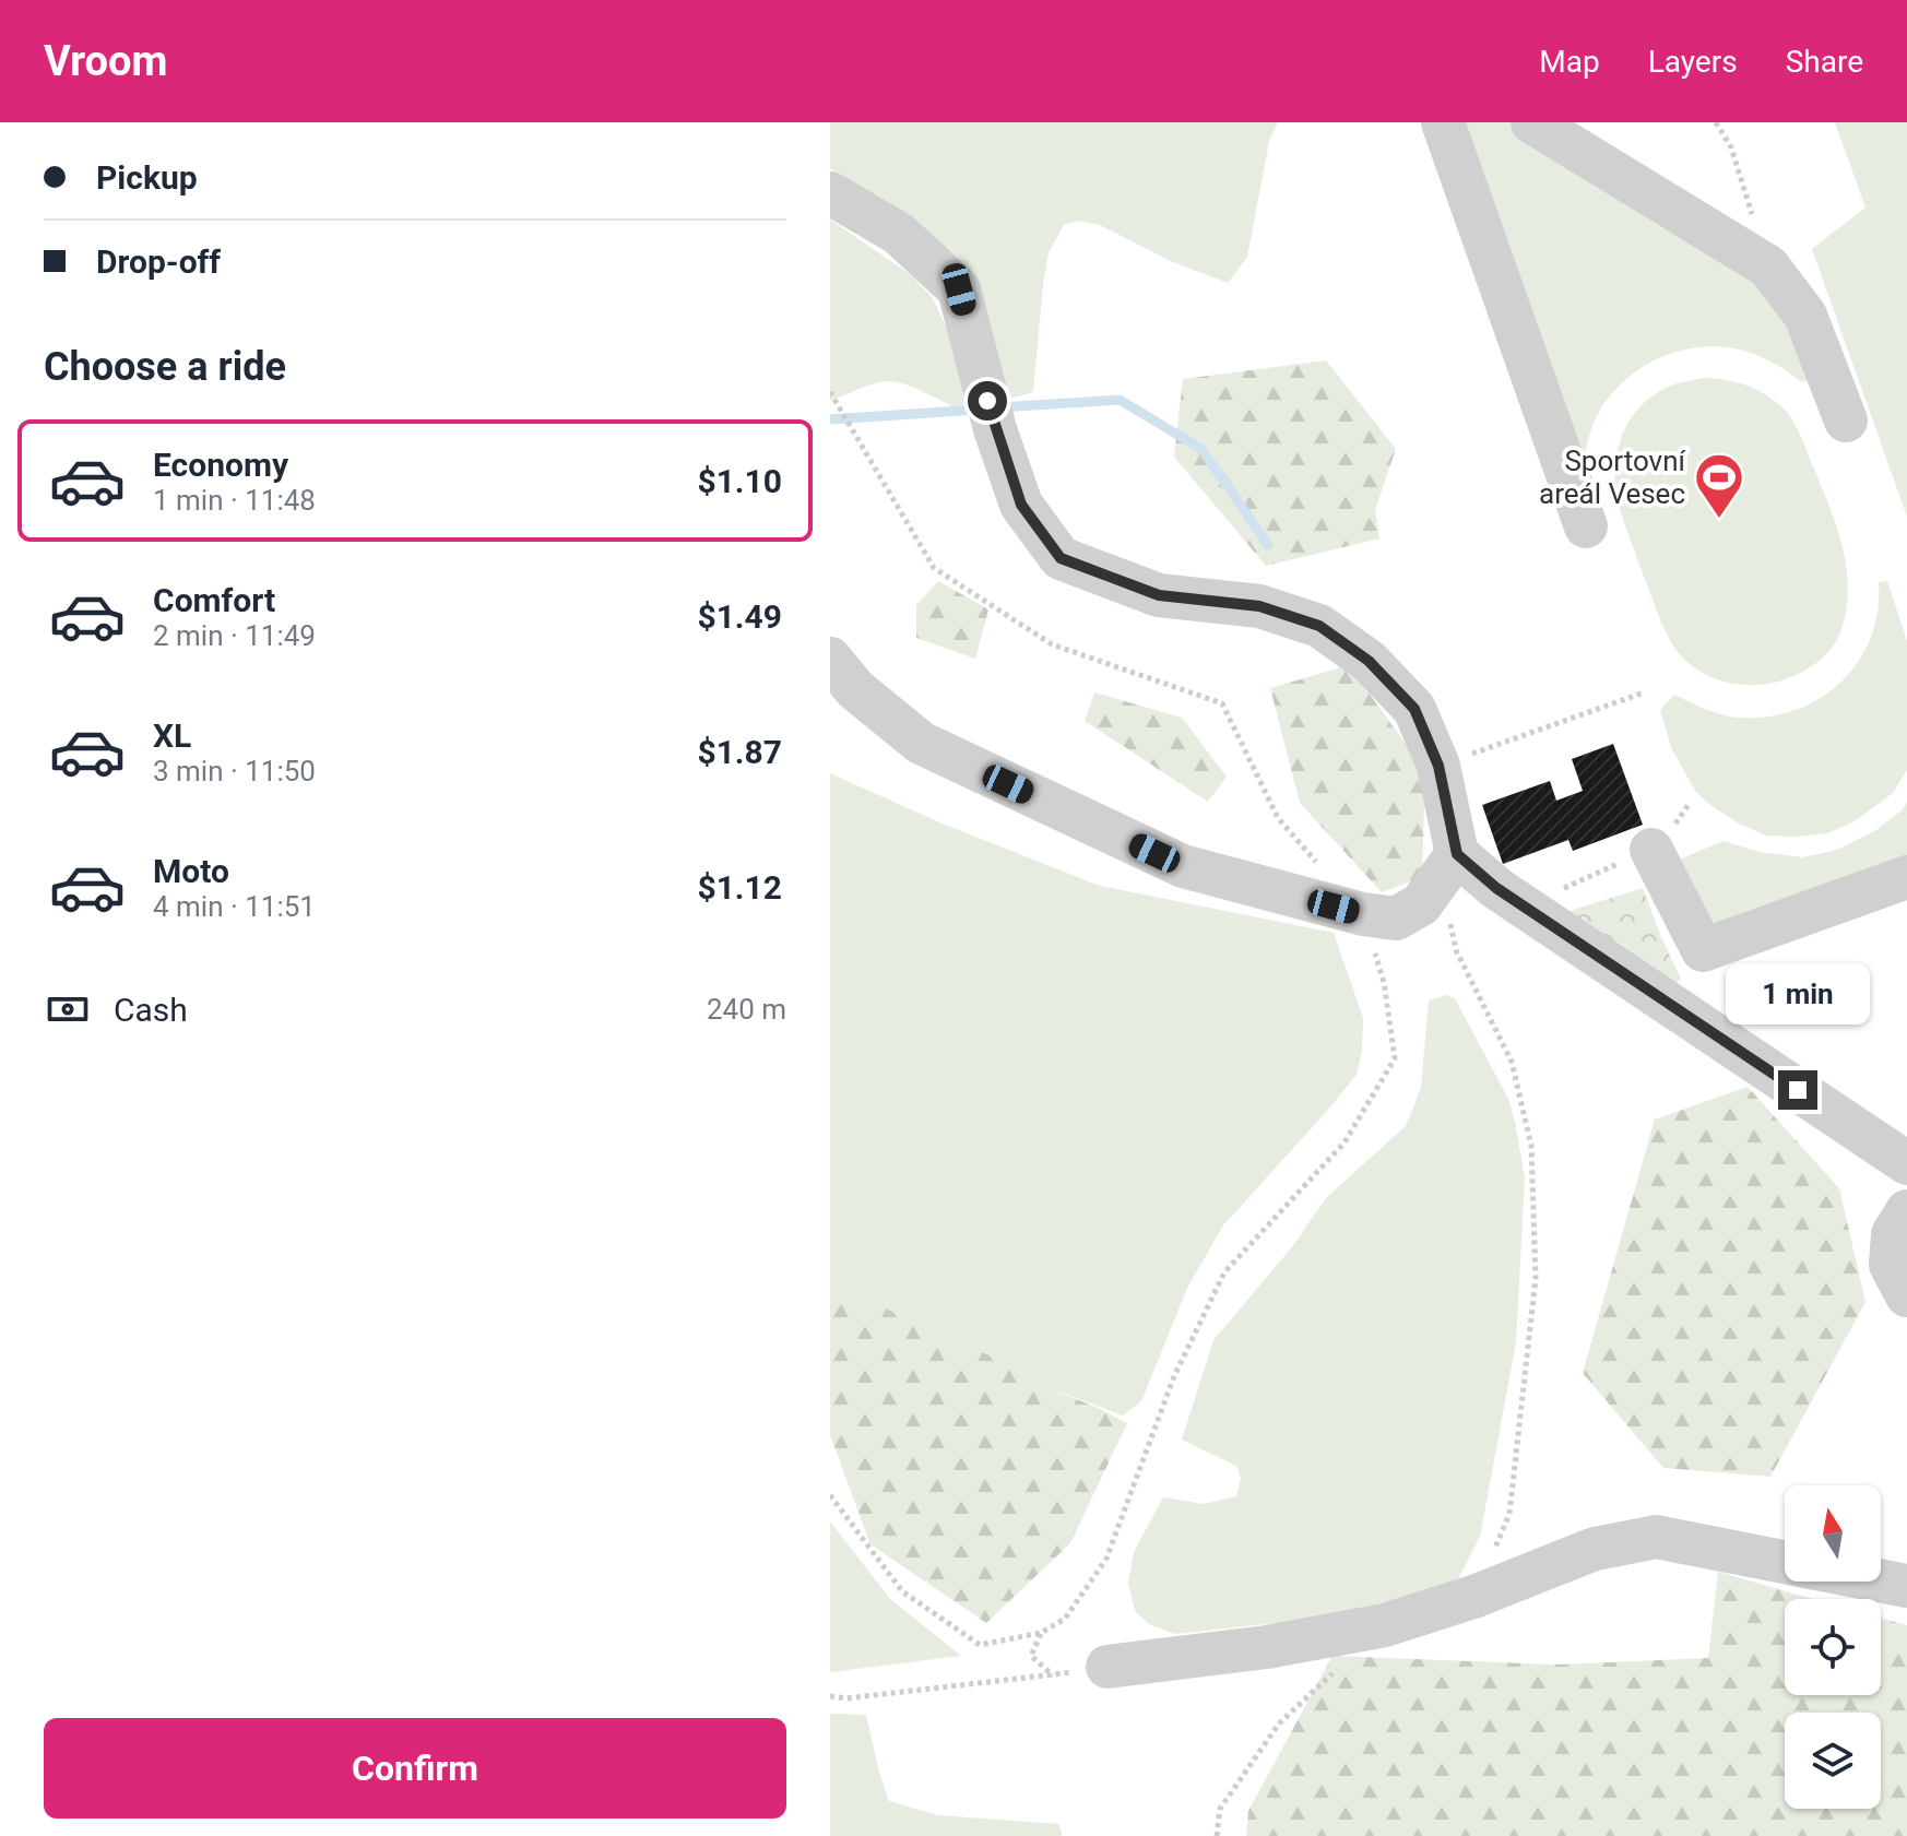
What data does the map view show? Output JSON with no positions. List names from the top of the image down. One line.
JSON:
{"places":{"sports":["Sportovní areál Vesec"]},"north":"top","page":{"header":"Vroom","nav":["Map","Layers","Share"],"banner":["Pickup","Drop-off"],"heading":"Choose a ride","list":[{"name":"Economy","note":"1 min · 11:48","value":"$1.10"},{"name":"Comfort","note":"2 min · 11:49","value":"$1.49"},{"name":"XL","note":"3 min · 11:50","value":"$1.87"},{"name":"Moto","note":"4 min · 11:51","value":"$1.12"}],"pay":["Cash","240 m"],"bubble":"1 min","buttons":"Confirm"}}
